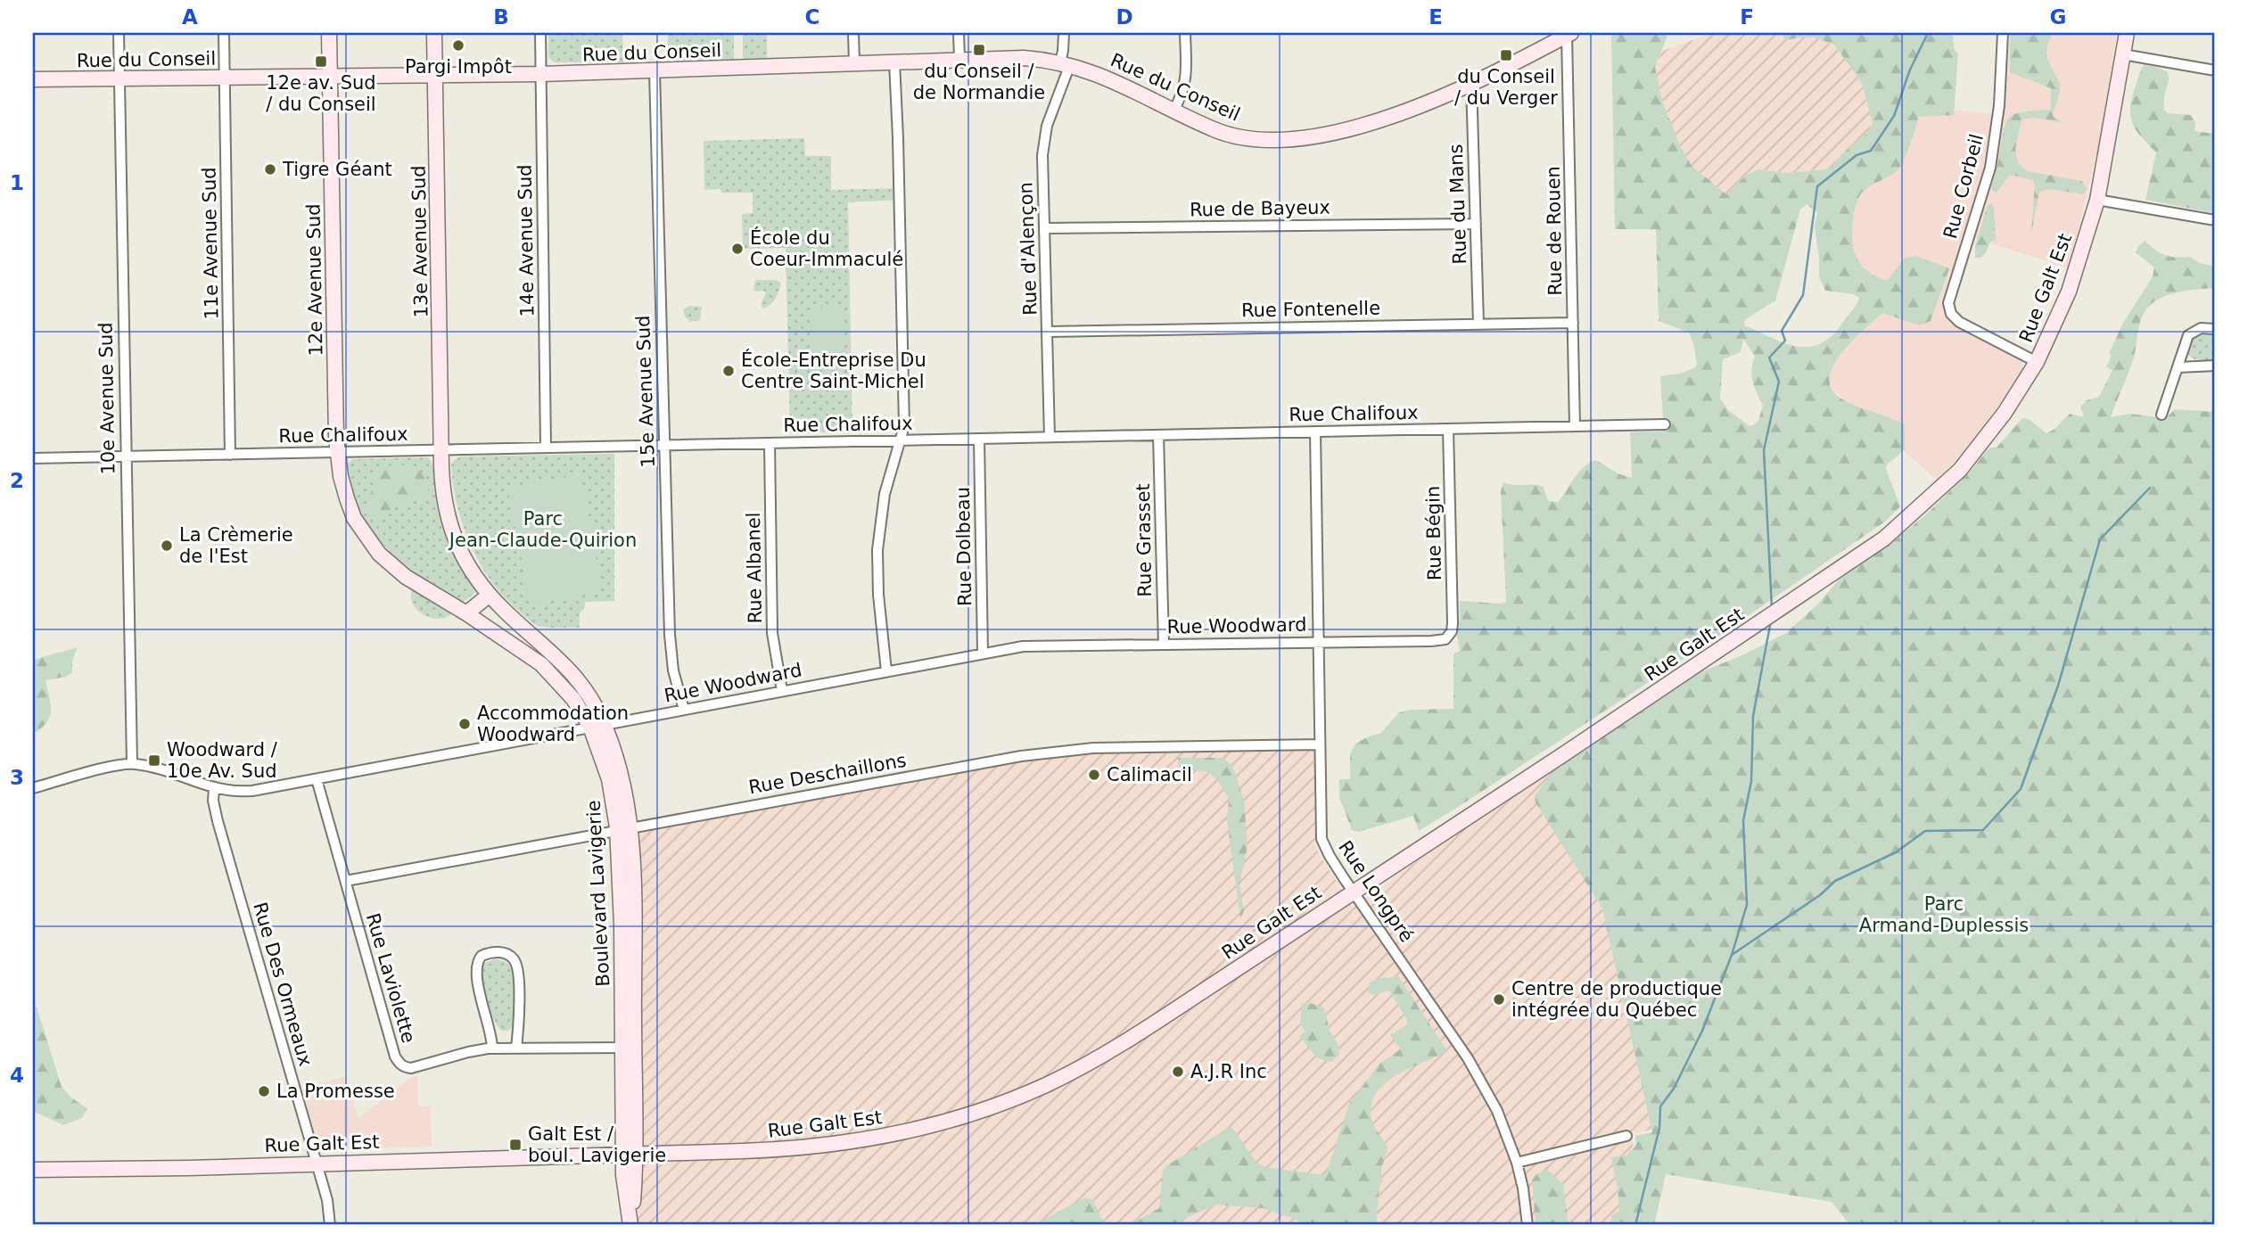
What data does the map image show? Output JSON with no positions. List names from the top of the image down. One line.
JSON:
{"streets":{"street":["Rue du Conseil","Rue Corbeil","Rue du Mans","Rue de Bayeux","Rue de Rouen","14e Avenue Sud","13e Avenue Sud","11e Avenue Sud","Rue d'Alençon","12e Avenue Sud","Rue Galt Est","Rue Fontenelle","15e Avenue Sud","10e Avenue Sud","Rue Chalifoux","Rue Bégin","Rue Grasset","Rue Dolbeau","Rue Albanel","Rue Woodward","Rue Deschaillons","Rue Longpré","Boulevard Lavigerie","Rue Laviolette","Rue Des Ormeaux"]},"crossings":[["Rue du Conseil","Rue du Mans"],["Rue du Conseil","Rue de Rouen"],["Rue du Conseil","14e Avenue Sud"],["Rue du Conseil","13e Avenue Sud"],["Rue du Conseil","11e Avenue Sud"],["Rue du Conseil","Rue d'Alençon"],["Rue du Conseil","12e Avenue Sud"],["Rue du Conseil","15e Avenue Sud"],["Rue du Conseil","10e Avenue Sud"],["Rue Corbeil","Rue Galt Est"],["Rue du Mans","Rue de Bayeux"],["Rue du Mans","Rue Fontenelle"],["Rue de Bayeux","Rue d'Alençon"],["Rue de Rouen","Rue Fontenelle"],["Rue de Rouen","Rue Chalifoux"],["14e Avenue Sud","Rue Chalifoux"],["13e Avenue Sud","Rue Chalifoux"],["13e Avenue Sud","Boulevard Lavigerie"],["11e Avenue Sud","Rue Chalifoux"],["Rue d'Alençon","Rue Fontenelle"],["Rue d'Alençon","Rue Chalifoux"],["12e Avenue Sud","Rue Chalifoux"],["12e Avenue Sud","Boulevard Lavigerie"],["Rue Galt Est","Rue Longpré"],["Rue Galt Est","Boulevard Lavigerie"],["Rue Galt Est","Rue Des Ormeaux"],["15e Avenue Sud","Rue Chalifoux"],["15e Avenue Sud","Rue Woodward"],["10e Avenue Sud","Rue Chalifoux"],["10e Avenue Sud","Rue Woodward"],["Rue Chalifoux","Rue Bégin"],["Rue Chalifoux","Rue Grasset"],["Rue Chalifoux","Rue Dolbeau"],["Rue Chalifoux","Rue Albanel"],["Rue Chalifoux","Rue Longpré"],["Rue Chalifoux","Boulevard Lavigerie"],["Rue Bégin","Rue Woodward"],["Rue Grasset","Rue Woodward"],["Rue Dolbeau","Rue Woodward"],["Rue Albanel","Rue Woodward"],["Rue Woodward","Rue Longpré"],["Rue Woodward","Boulevard Lavigerie"],["Rue Woodward","Rue Laviolette"],["Rue Woodward","Rue Des Ormeaux"],["Rue Deschaillons","Rue Longpré"],["Rue Deschaillons","Boulevard Lavigerie"],["Rue Deschaillons","Rue Laviolette"],["Boulevard Lavigerie","Rue Laviolette"]],"parks":["Parc Jean-Claude-Quirion","Parc Armand-Duplessis"],"places":{"other":["Pargi Impôt","Tigre Géant","École du Coeur-Immaculé","École-Entreprise Du Centre Saint-Michel","La Crèmerie de l'Est","Accommodation Woodward","Calimacil","Centre de productique intégrée du Québec","A.J.R Inc","La Promesse"],"transit":["du Conseil / de Normandie","du Conseil / du Verger","12e av. Sud / du Conseil","Woodward / 10e Av. Sud","Galt Est / boul. Lavigerie"]},"grid":{"columns":["A","B","C","D","E","F","G"],"rows":["1","2","3","4"]}}
